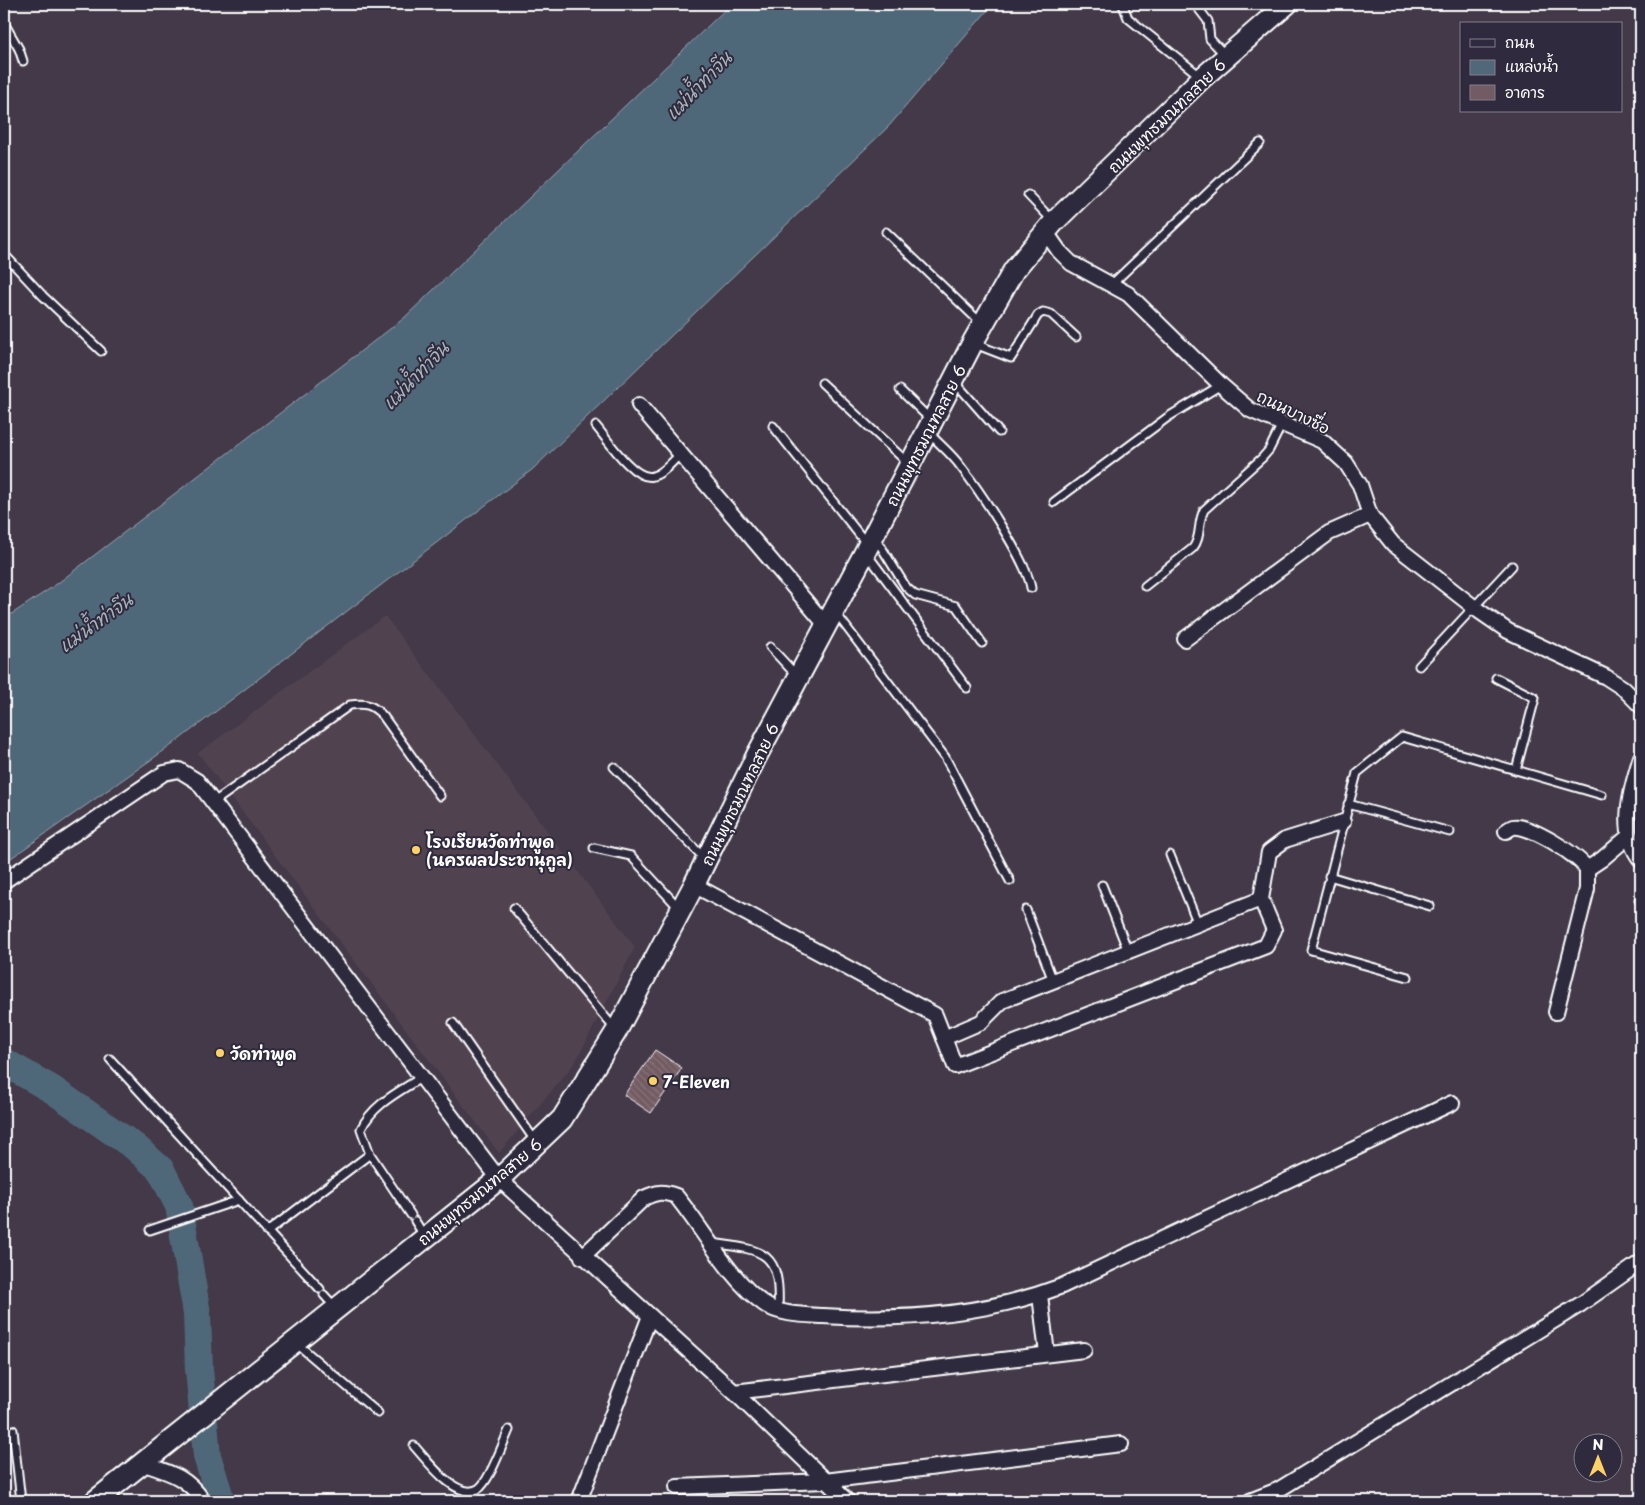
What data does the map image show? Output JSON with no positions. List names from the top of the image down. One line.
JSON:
{"streets":{"main road":["ถนนพุทธมณฑลสาย 6"],"street":["ถนนบางซื่อ"]},"crossings":[["ถนนพุทธมณฑลสาย 6","ถนนบางซื่อ"]],"water":["แม่น้ำท่าจีน"],"places":["โรงเรียนวัดท่าพูด (นครผลประชานุกูล)","วัดท่าพูด","7-Eleven"],"legend":["ถนน","แหล่งน้ำ","อาคาร"],"north":"top"}
